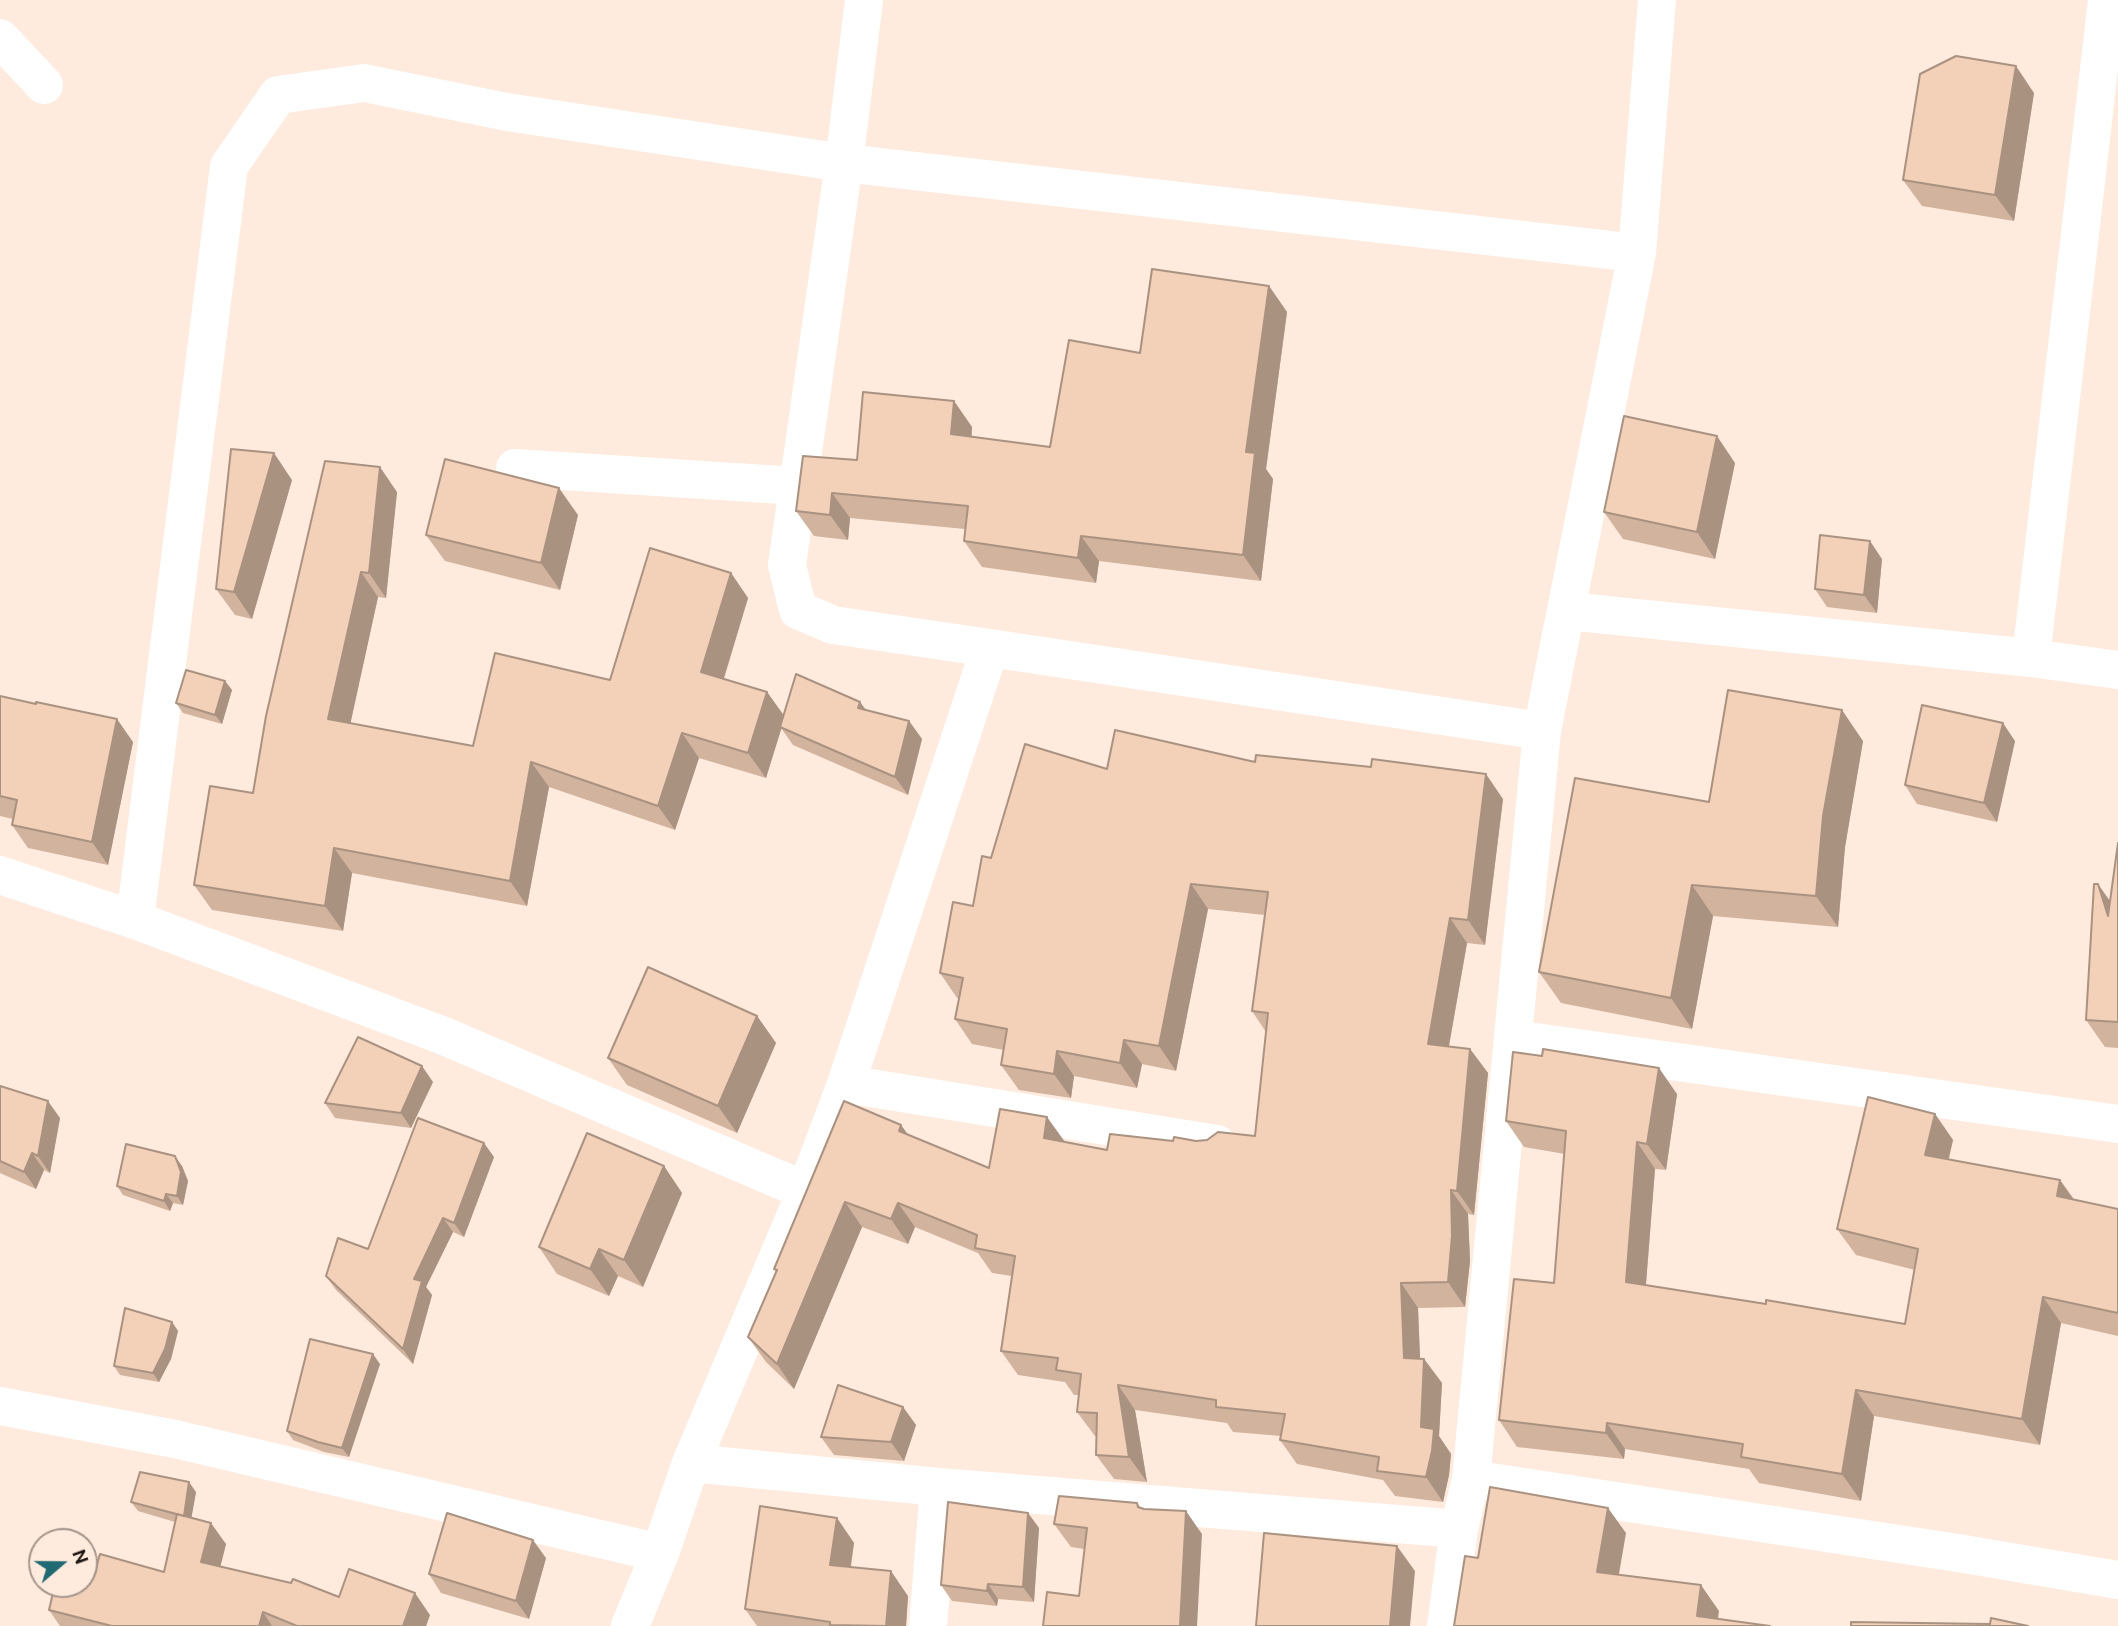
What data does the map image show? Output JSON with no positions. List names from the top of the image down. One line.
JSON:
{"north":"right"}
